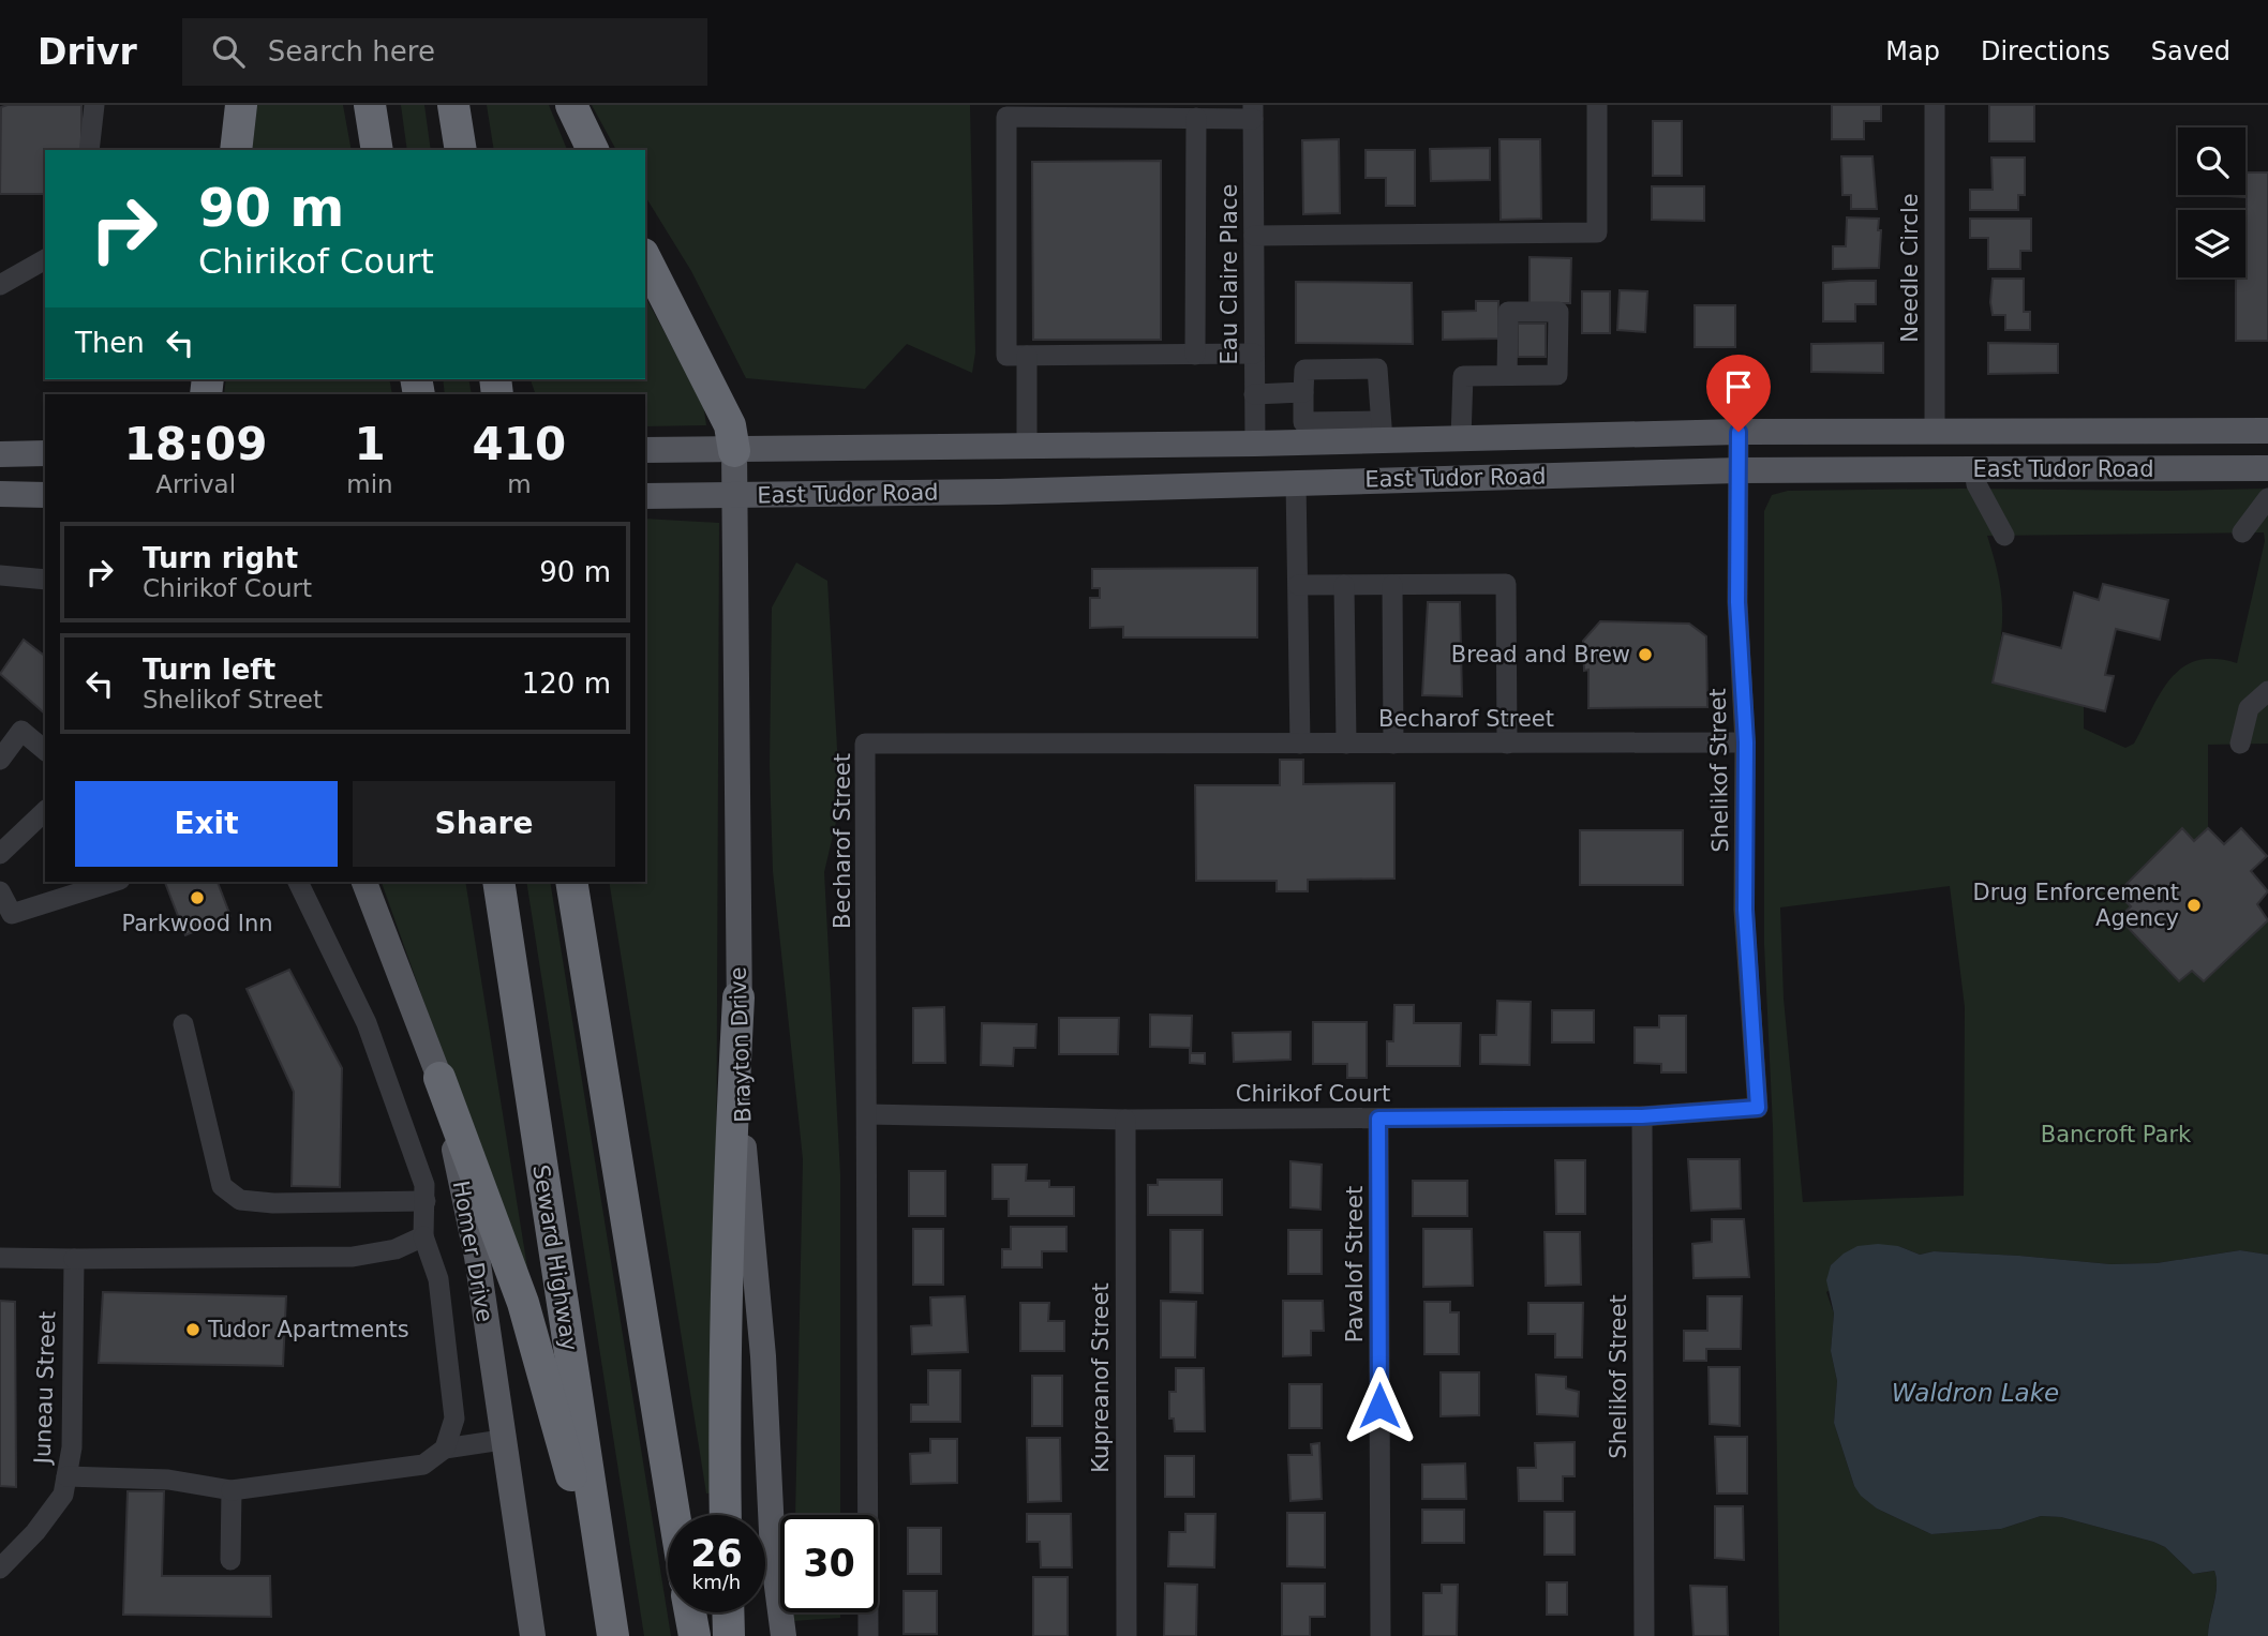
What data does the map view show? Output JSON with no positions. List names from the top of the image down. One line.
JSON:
{"streets":{"highway":["Seward Highway"],"main road":["East Tudor Road","Brayton Drive","Homer Drive"],"street":["Needle Circle","Eau Claire Place","Becharof Street","Shelikof Street","Chirikof Court","Pavalof Street","Kupreanof Street","Juneau Street"]},"crossings":[["Needle Circle","East Tudor Road"],["Eau Claire Place","East Tudor Road"],["East Tudor Road","Shelikof Street"],["East Tudor Road","Brayton Drive"],["Becharof Street","Shelikof Street"],["Becharof Street","Chirikof Court"],["Shelikof Street","Chirikof Court"],["Chirikof Court","Pavalof Street"],["Chirikof Court","Kupreanof Street"],["Homer Drive","Juneau Street"]],"water":["Waldron Lake"],"parks":["Bancroft Park"],"places":["Bread and Brew","Parkwood Inn","Drug Enforcement Agency","Tudor Apartments"],"page":{"header":"Drivr","search":"Search here","nav":["Map","Directions","Saved"],"turn":["90 m","Chirikof Court"],"then":"Then","eta":["18:09","Arrival","1","min","410","m"],"list":[{"name":"Turn right","note":"Chirikof Court","value":"90 m"},{"name":"Turn left","note":"Shelikof Street","value":"120 m"}],"buttons":["Exit","Share"],"speed":"26 km/h","limit":"30"}}
